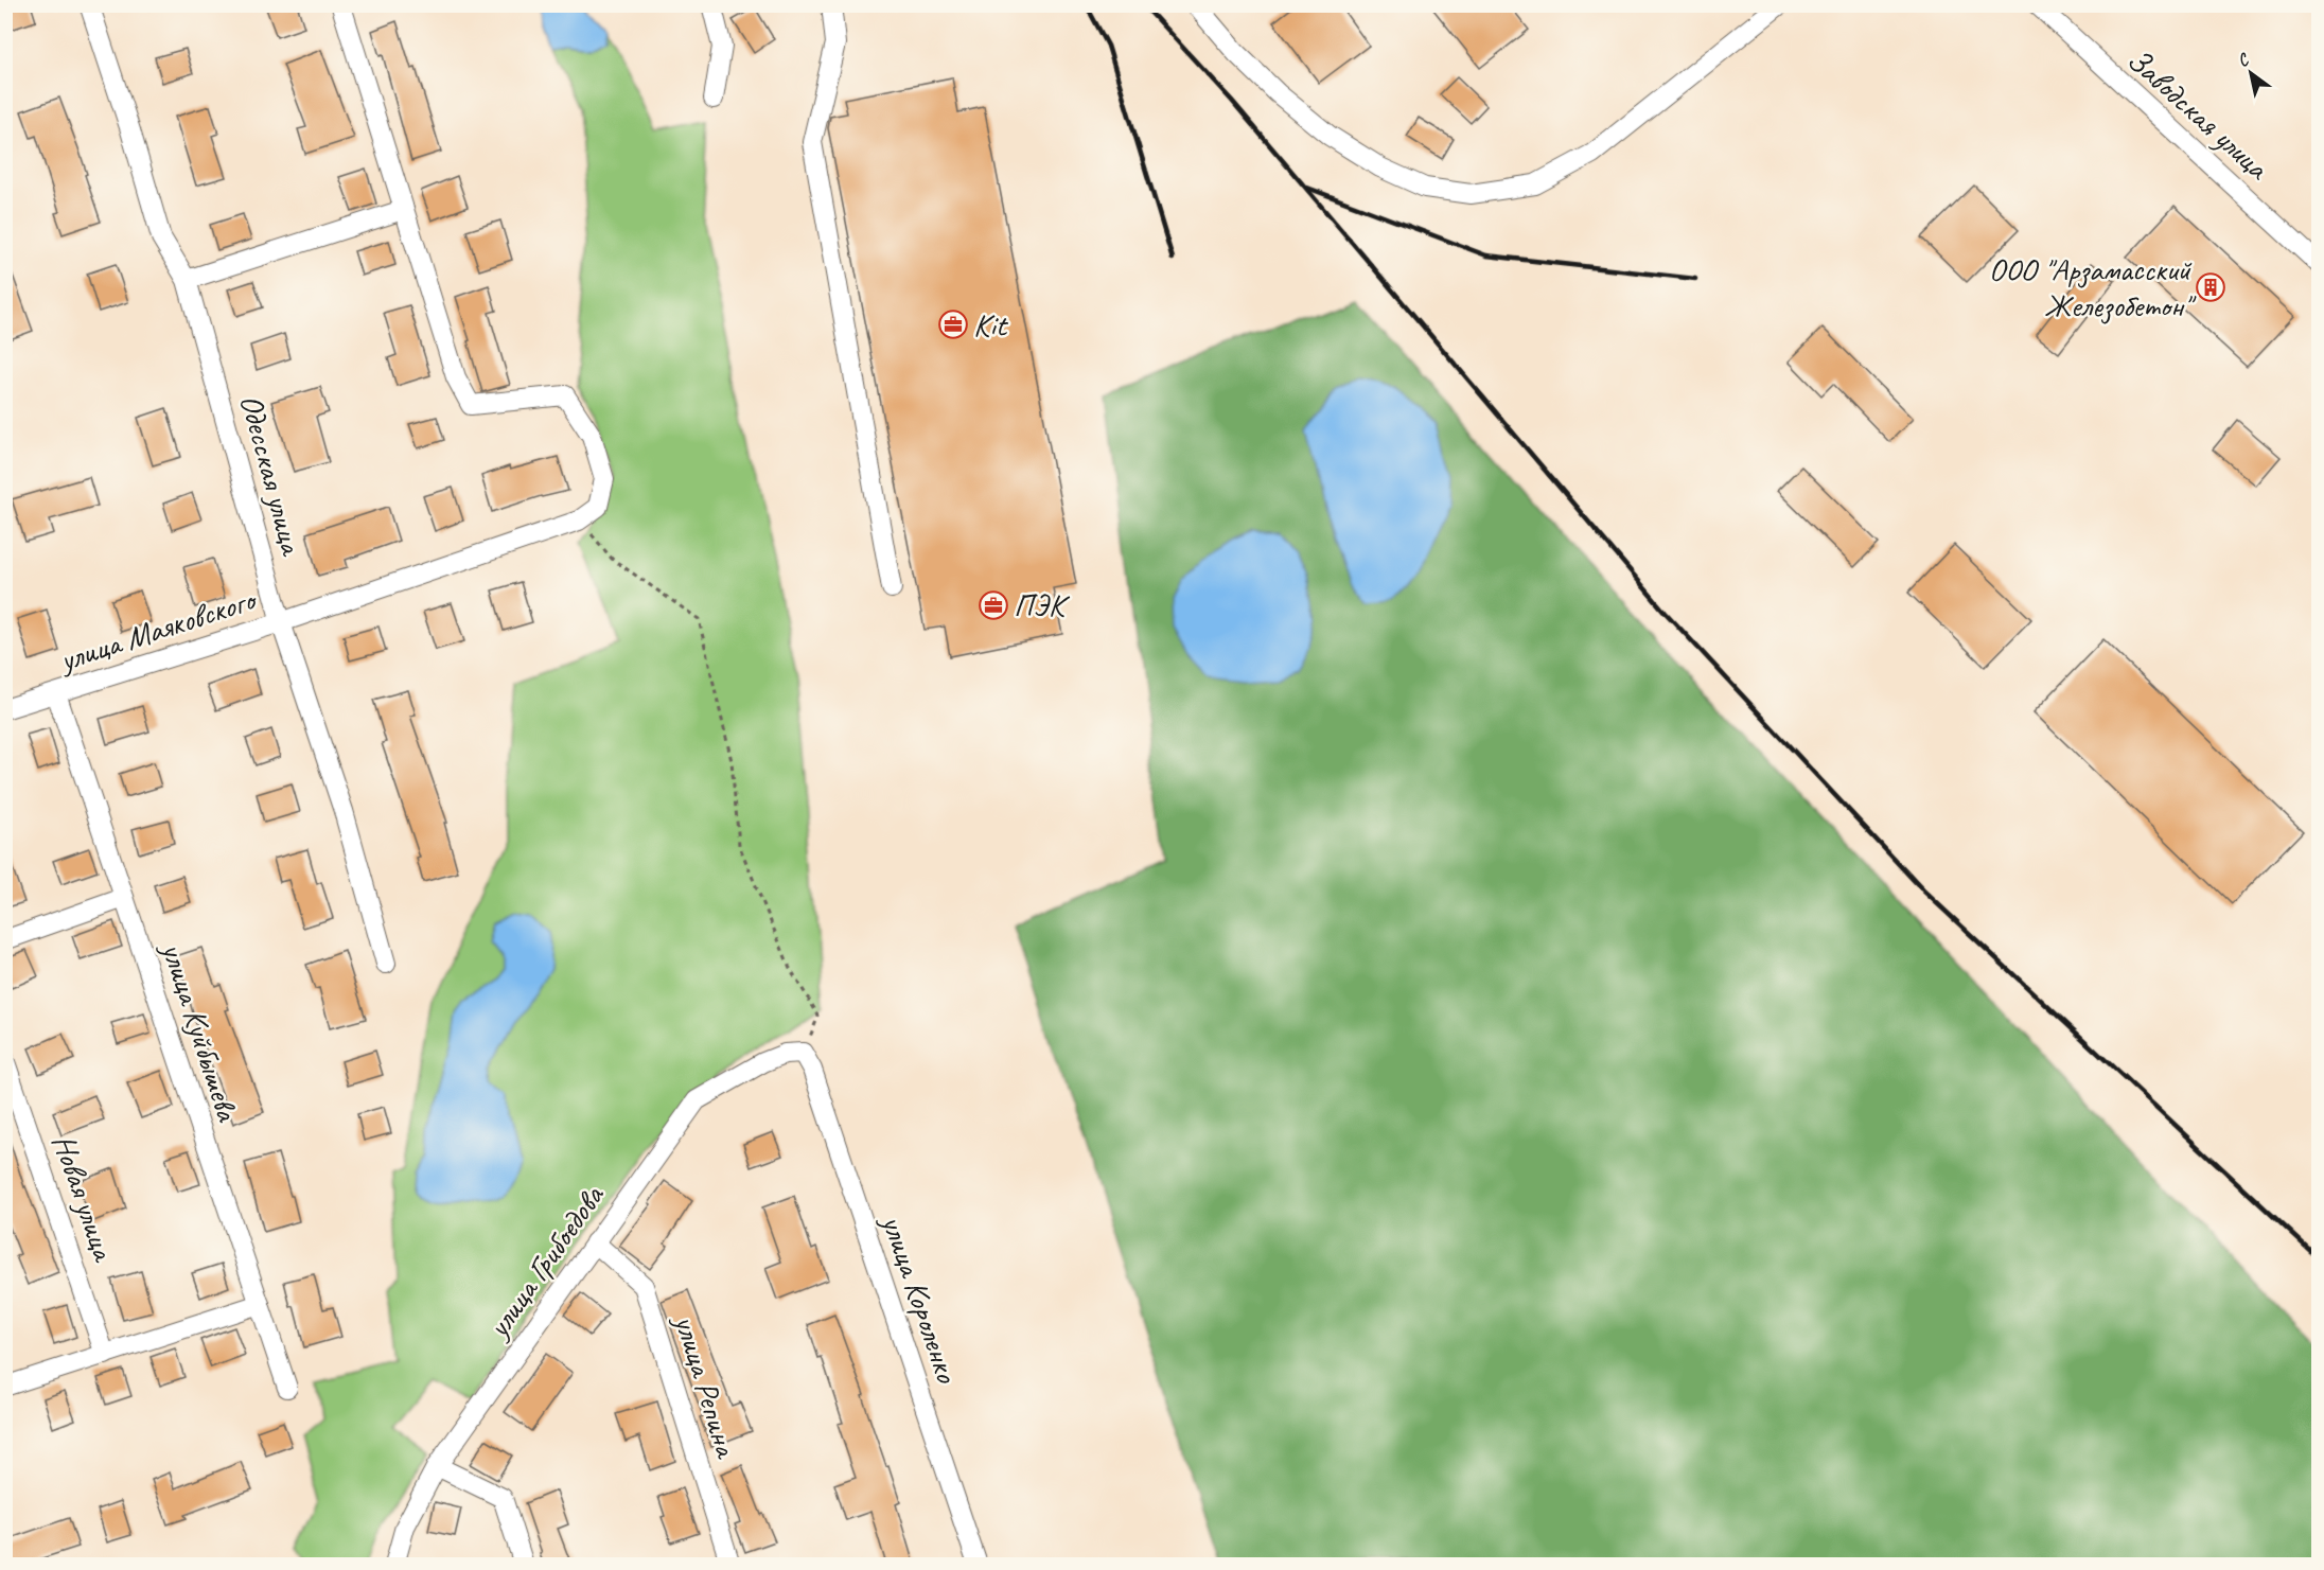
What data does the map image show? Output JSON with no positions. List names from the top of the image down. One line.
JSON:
{"streets":{"street":["Заводская улица","Одесская улица","улица Маяковского","улица Куйбышева","Новая улица","улица Грибоедова","улица Короленко","улица Репина"]},"crossings":[["Одесская улица","улица Маяковского"],["улица Маяковского","улица Куйбышева"],["улица Грибоедова","улица Короленко"],["улица Грибоедова","улица Репина"]],"places":{"building":["ООО \"Арзамасский Железобетон\""],"office":["Kit","ПЭК"]},"north":"top left"}
